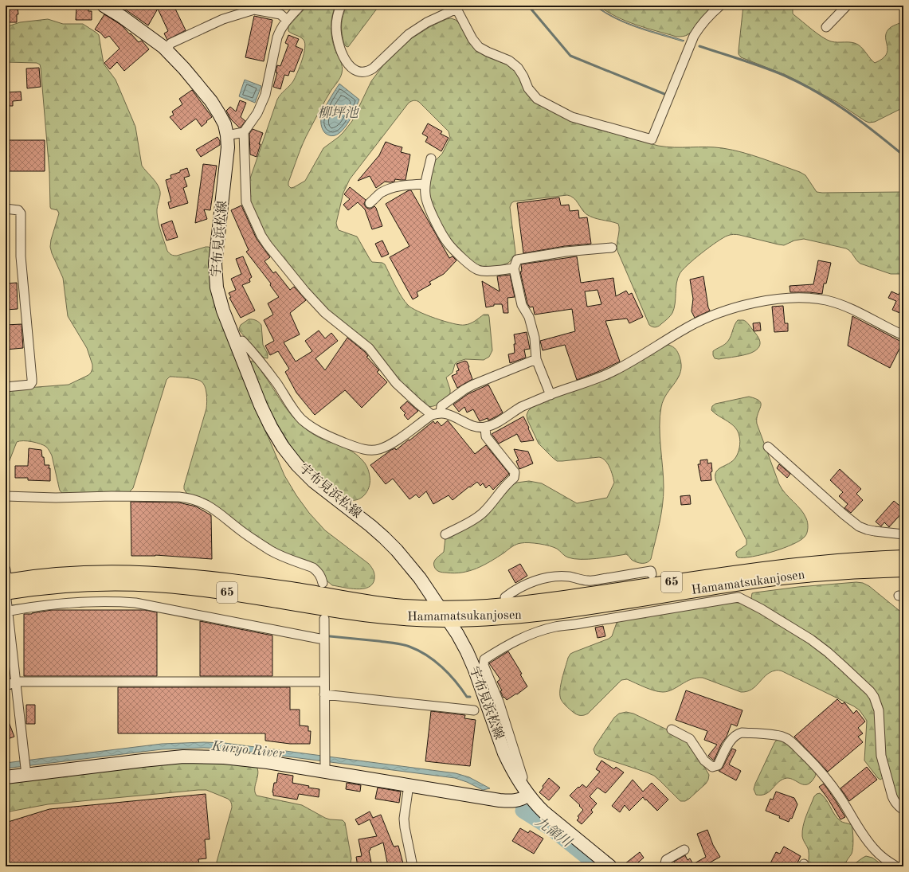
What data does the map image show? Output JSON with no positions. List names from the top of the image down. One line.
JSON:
{"streets":{"main road":["宇布見浜松線","65","Hamamatsukanjosen"]},"crossings":[["宇布見浜松線","Hamamatsukanjosen"]],"water":["柳坪池","Kuryo River","九領川"]}
